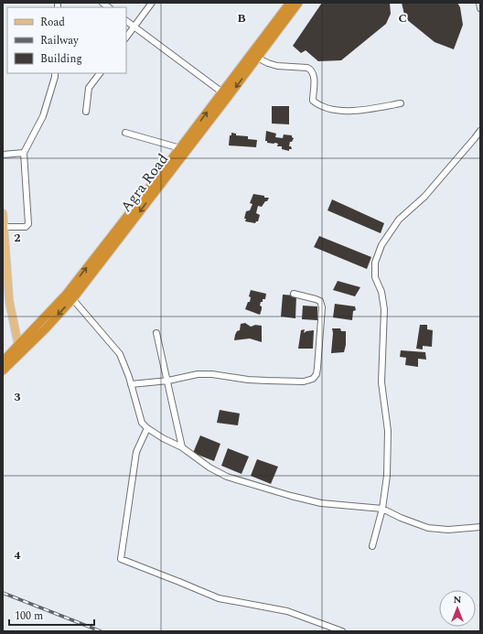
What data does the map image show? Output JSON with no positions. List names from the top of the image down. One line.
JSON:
{"streets":{"highway":["Agra Road"]},"legend":["Road","Railway","Building"],"scale_bar":"100 m","north":"top","grid":{"columns":["B","C"],"rows":["2","3","4"]}}
